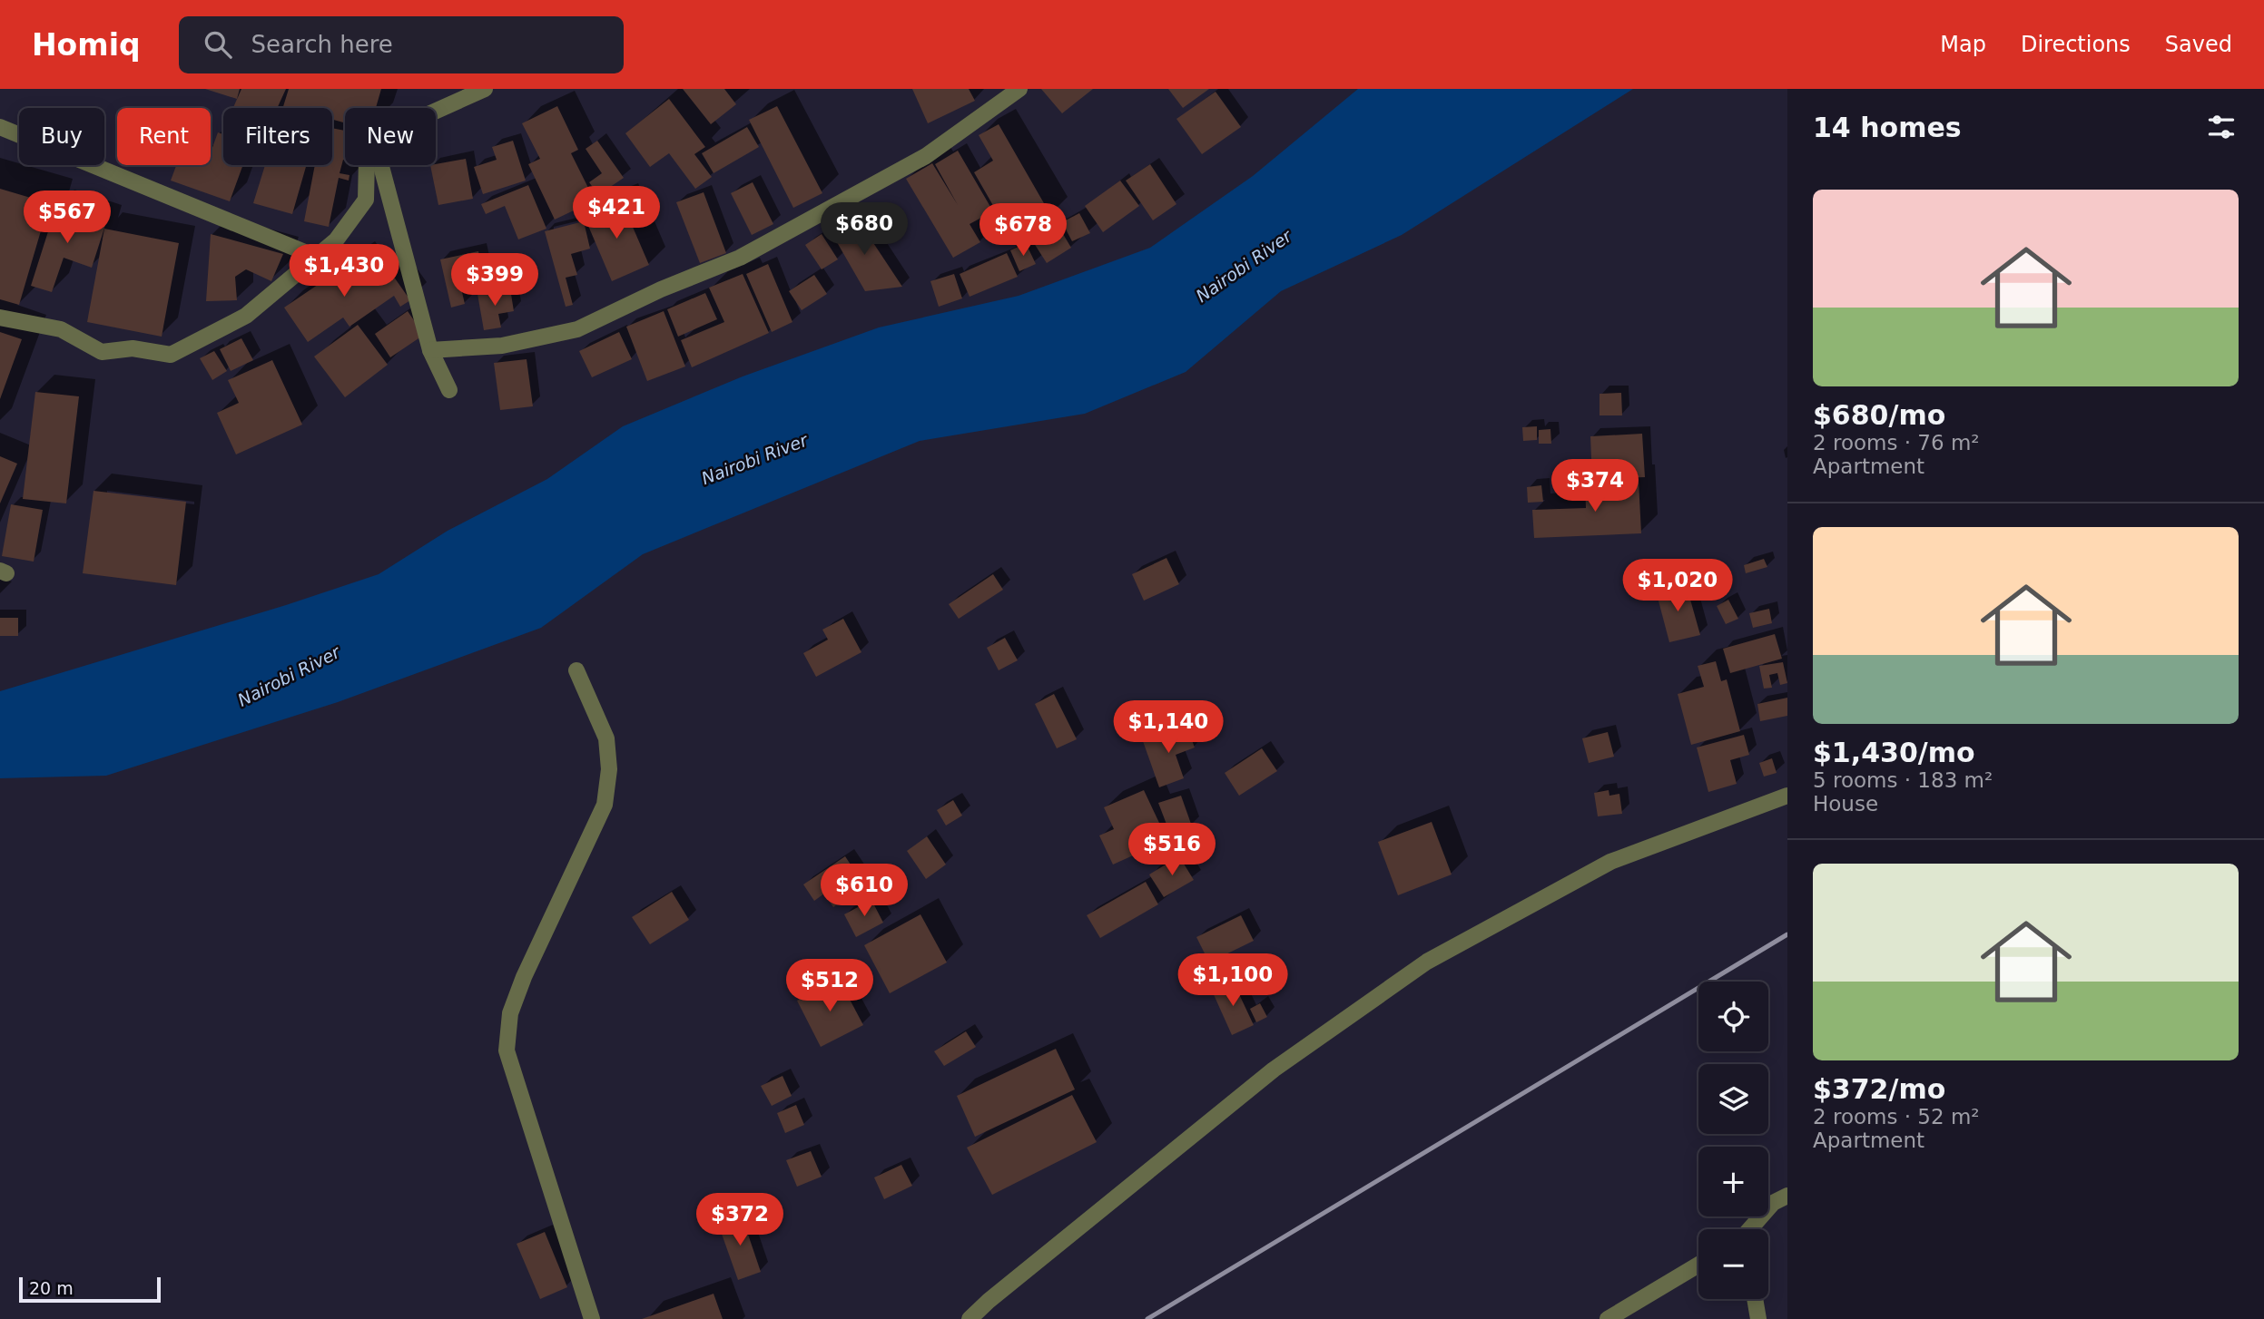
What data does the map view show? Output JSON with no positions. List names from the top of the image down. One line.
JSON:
{"water":["Nairobi River"],"scale_bar":"20 m","page":{"header":"Homiq","search":"Search here","nav":["Map","Directions","Saved"],"heading":"14 homes","chip":["Buy","Rent","Filters","New"],"list":[{"name":"$680/mo","note":"2 rooms · 76 m² · Apartment"},{"name":"$1,430/mo","note":"5 rooms · 183 m² · House"},{"name":"$372/mo","note":"2 rooms · 52 m² · Apartment"}],"price":["$421","$567","$680","$678","$1,430","$399","$374","$1,020","$1,140","$516","$610","$1,100","$512","$372"],"map_buttons":["+","−"],"scale":"20 m"}}
